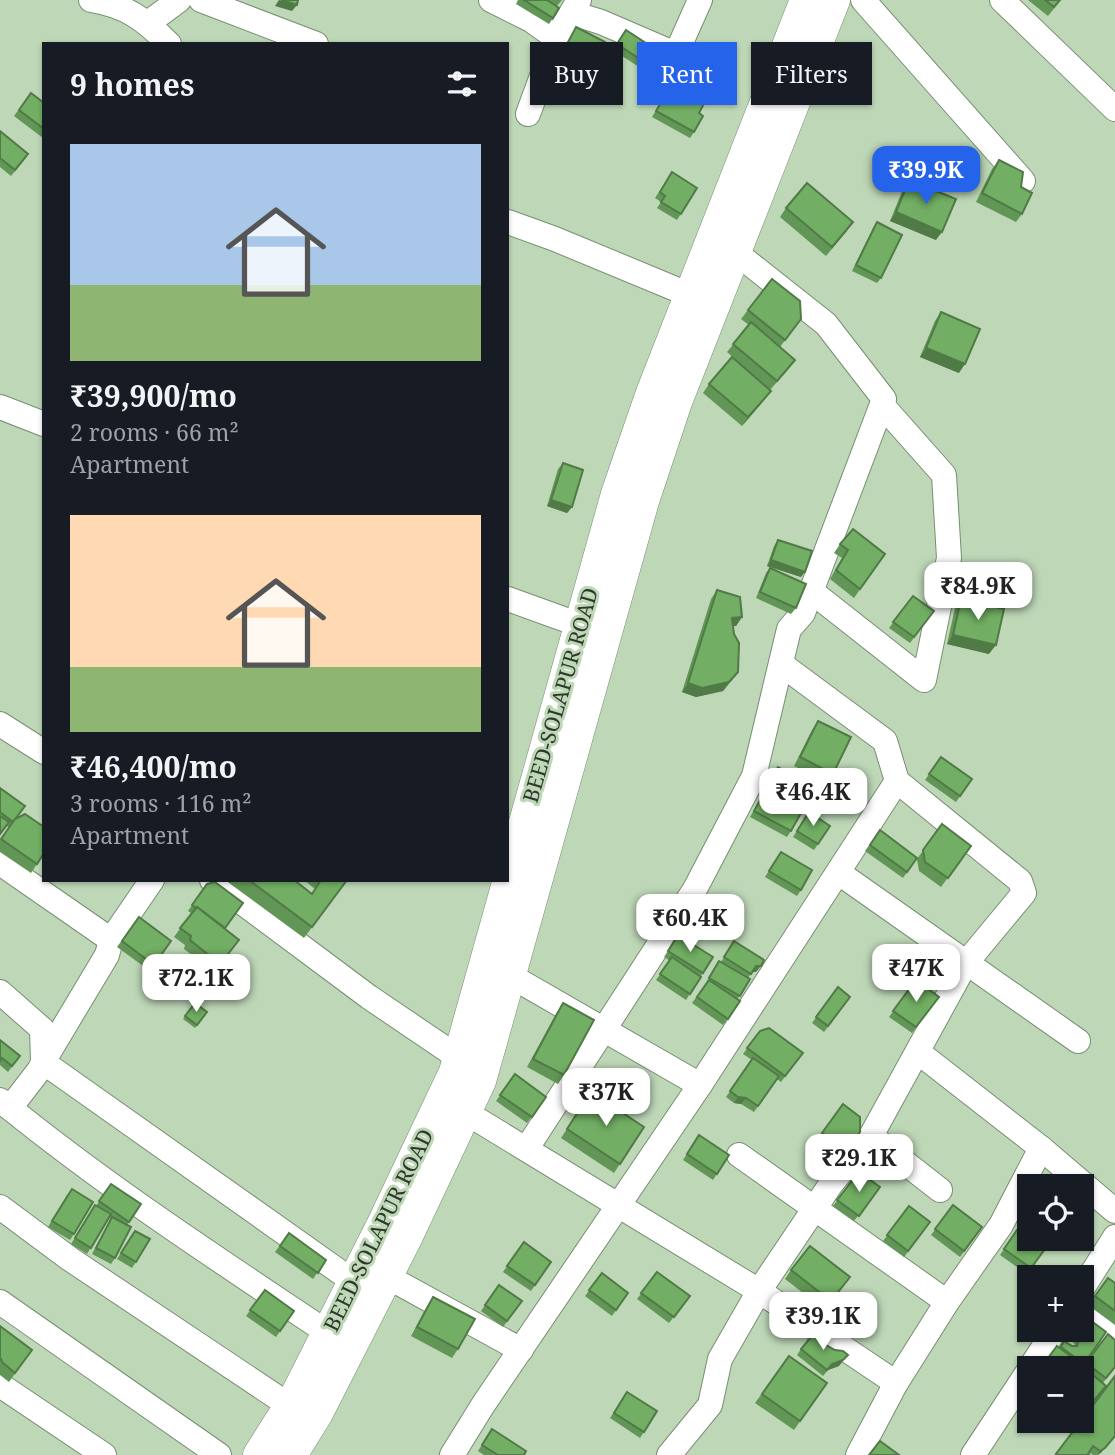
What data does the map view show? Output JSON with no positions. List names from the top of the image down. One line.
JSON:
{"streets":{"main road":["BEED-SOLAPUR ROAD"]},"page":{"chip":["Buy","Rent","Filters"],"heading":"9 homes","list":[{"name":"₹39,900/mo","note":"2 rooms · 66 m² · Apartment"},{"name":"₹46,400/mo","note":"3 rooms · 116 m² · Apartment"}],"price":["₹39.9K","₹84.9K","₹46.4K","₹60.4K","₹47K","₹72.1K","₹37K","₹29.1K","₹39.1K"],"map_buttons":["+","−"]}}
